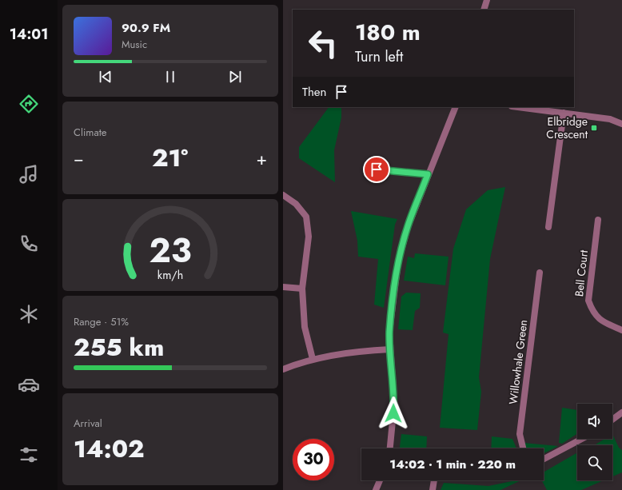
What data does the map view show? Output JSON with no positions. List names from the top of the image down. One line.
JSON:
{"streets":{"street":["Bell Court","Willowhale Green"]},"places":{"transit":["Elbridge Crescent"]},"page":{"tabs":"14:01","turn":["180 m","Turn left"],"song":["90.9 FM","Music"],"then":"Then","tile":["Climate",["Range · 51%","255 km"],["Arrival","14:02"]],"heat":["−","21°","+"],"limit":"30","trip":"14:02 · 1 min · 220 m","gauge":["23","km/h"]}}
